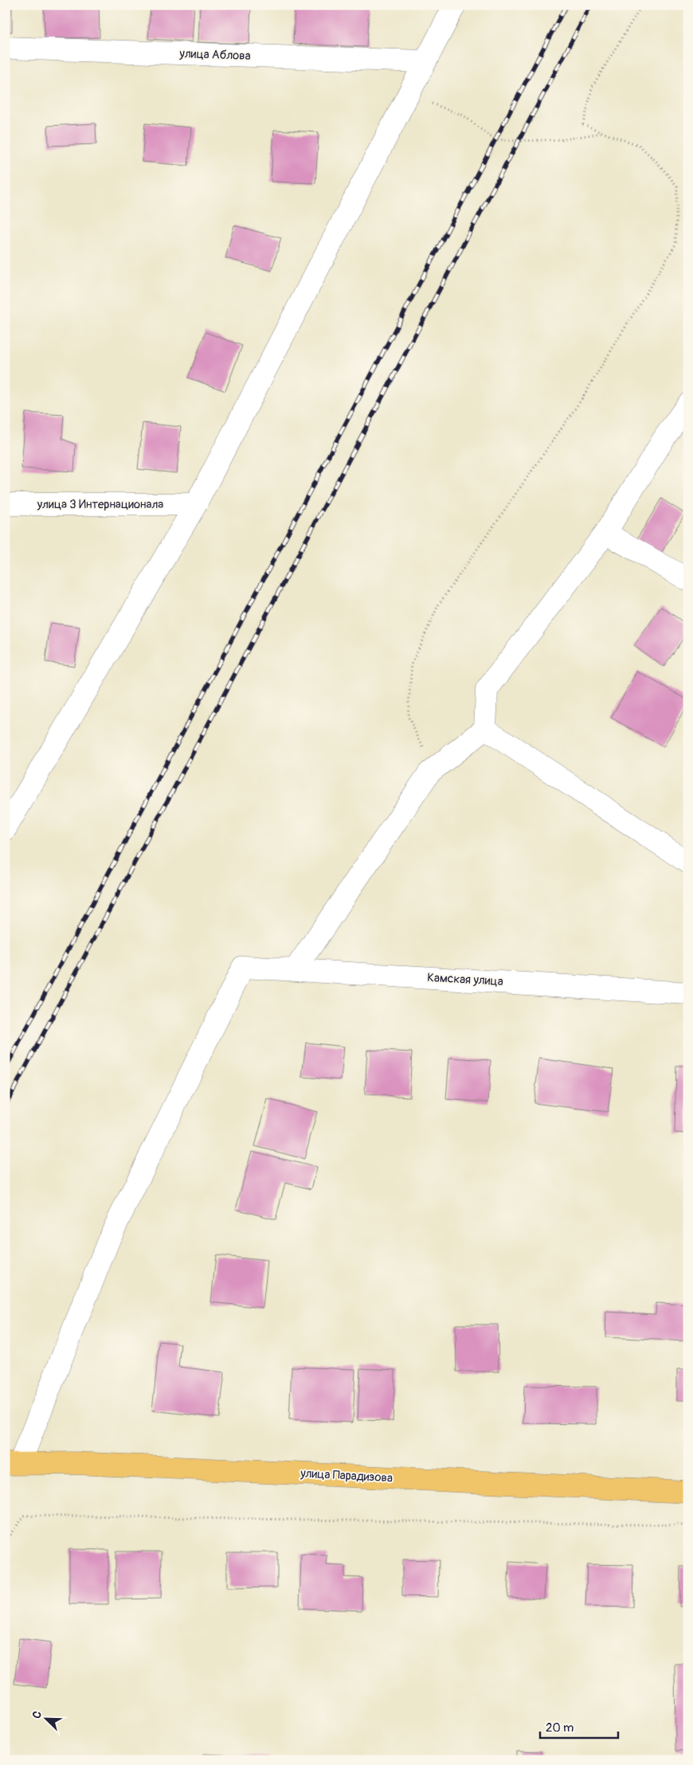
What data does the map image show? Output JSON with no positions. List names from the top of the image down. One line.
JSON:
{"streets":{"highway":["улица Парадизова"],"street":["улица Аблова","улица 3 Интернационала","Камская улица"]},"crossings":[["Камская улица","улица Парадизова"]],"scale_bar":"20 m","north":"top left"}
